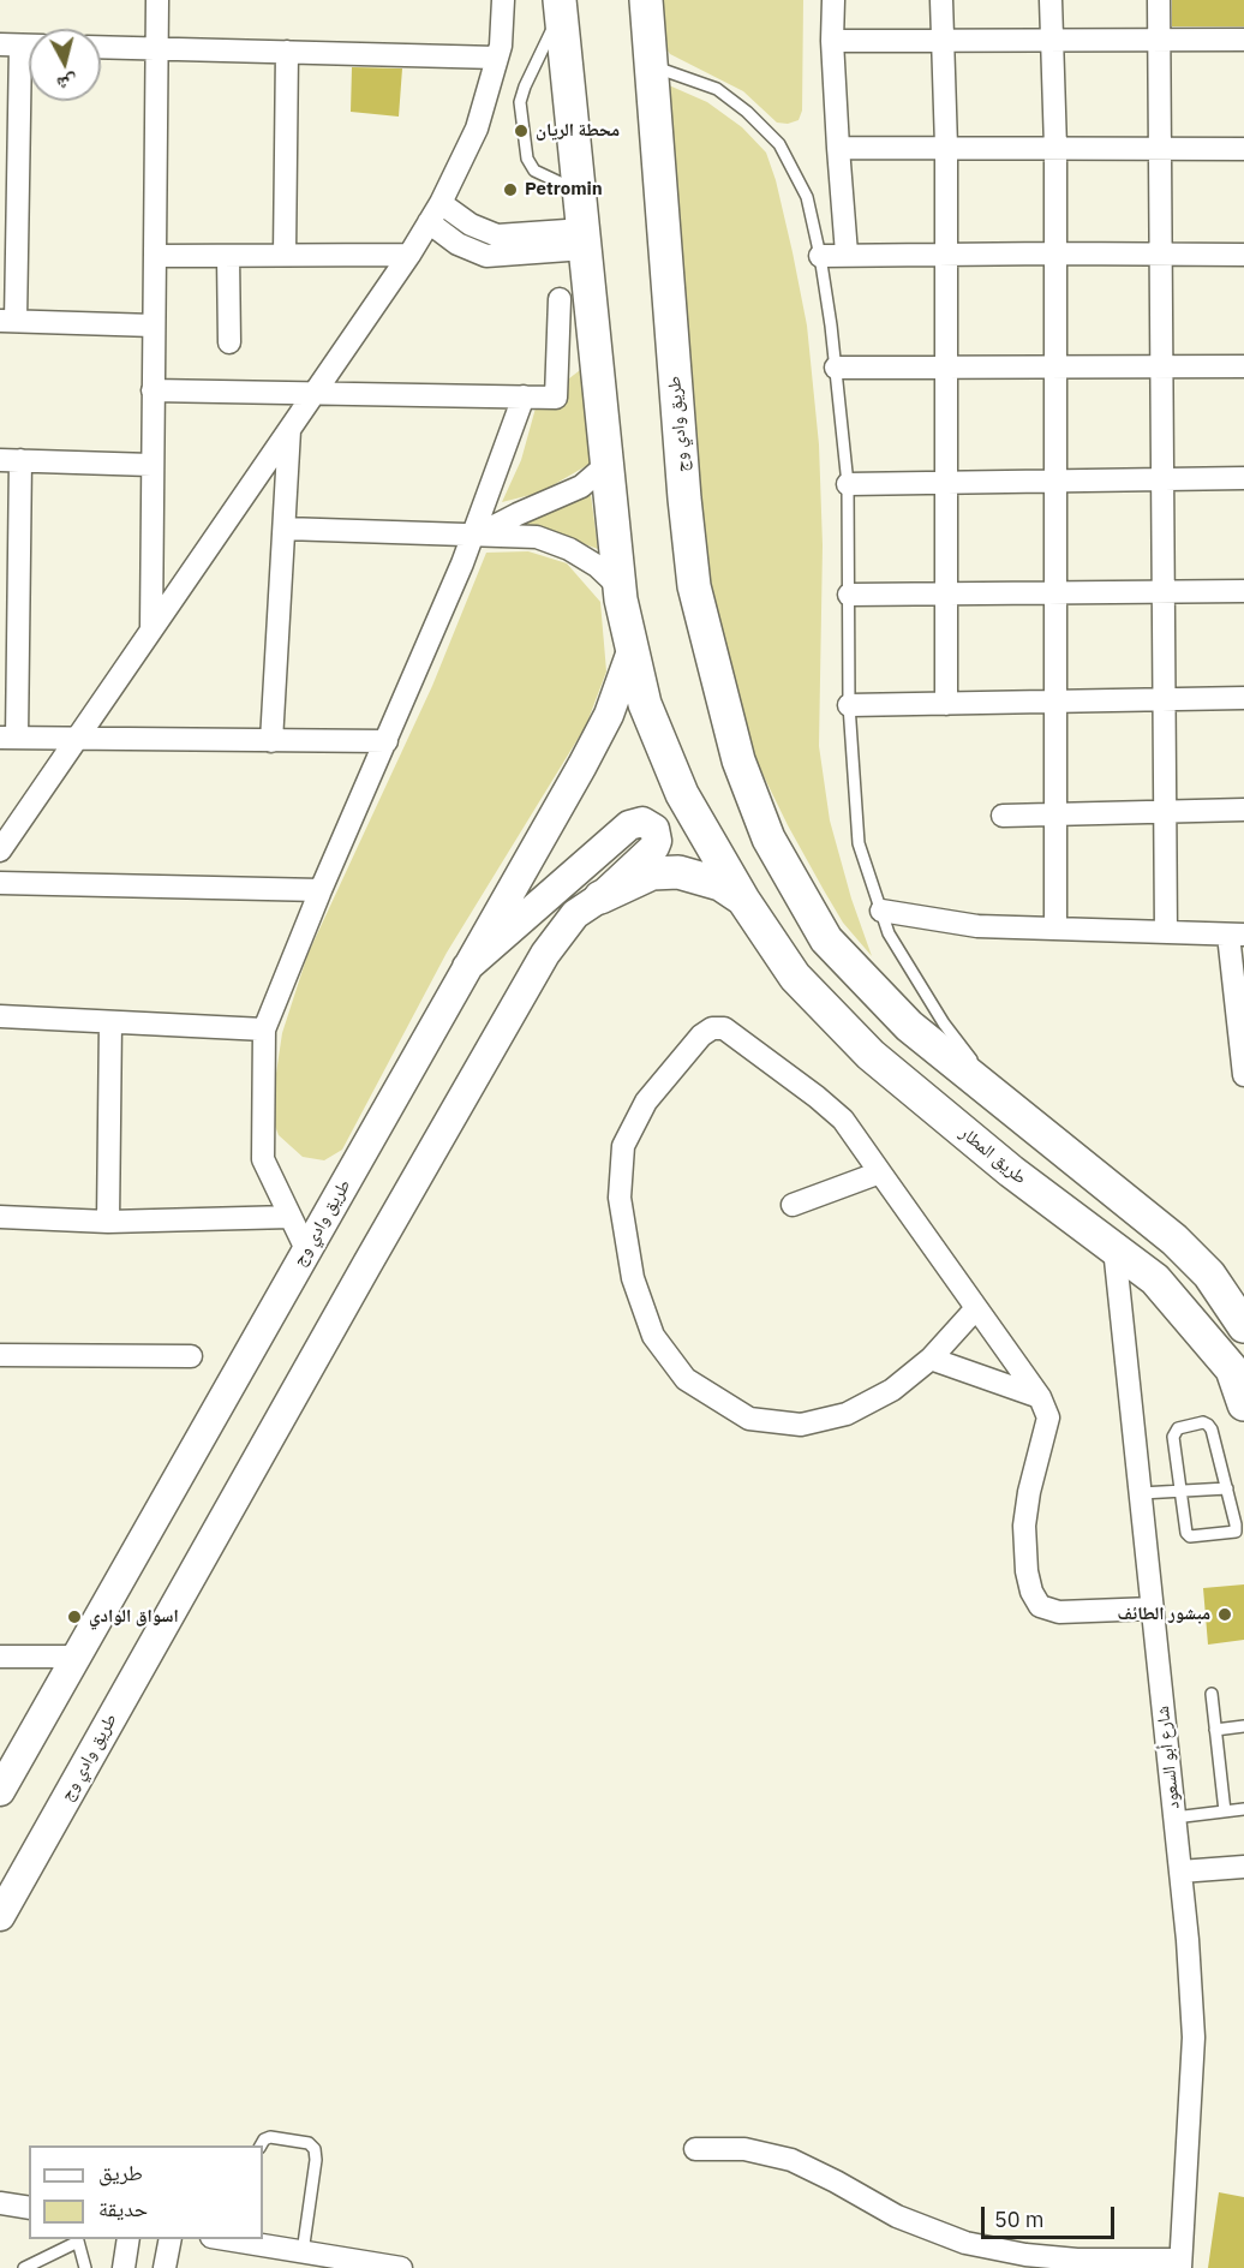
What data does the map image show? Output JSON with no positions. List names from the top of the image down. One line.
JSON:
{"streets":{"main road":["طريق وادي وج","طريق المطار"],"street":["شارع أبو السعود"]},"crossings":[["طريق المطار","شارع أبو السعود"]],"places":["محطة الريان","Petromin","مبشور الطائف","اسواق الوادي"],"legend":["طريق","حديقة"],"scale_bar":"50 m","north":"bottom"}
